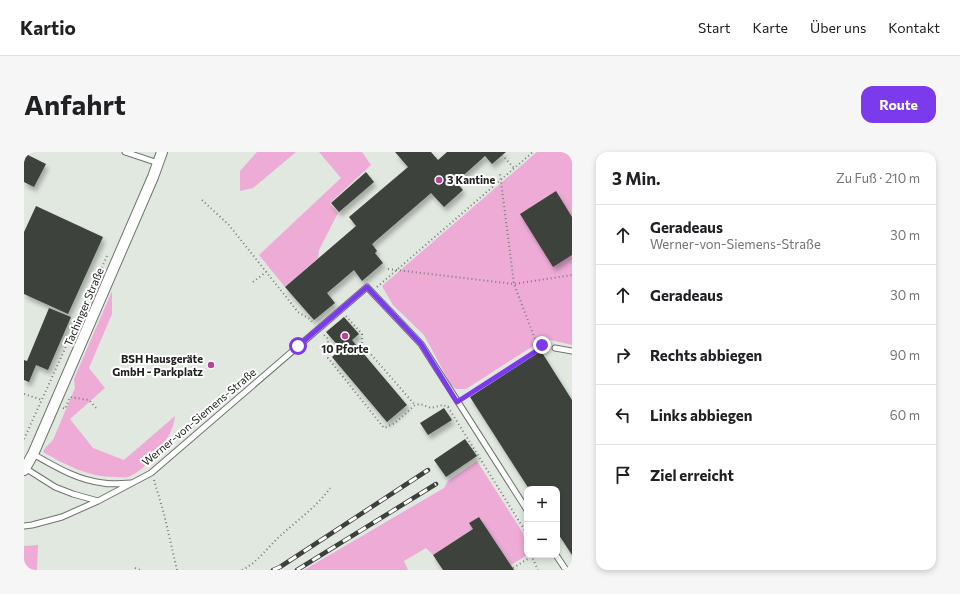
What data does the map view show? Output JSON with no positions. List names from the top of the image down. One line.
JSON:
{"streets":{"street":["Tachinger Straße"],"lane":["Werner-von-Siemens-Straße"]},"places":["3 Kantine","10 Pforte","BSH Hausgeräte GmbH - Parkplatz"],"page":{"header":"Kartio","nav":["Start","Karte","Über uns","Kontakt"],"buttons":"Route","title":"Anfahrt","heading":["3 Min.","Zu Fuß · 210 m"],"list":[["Geradeaus","Werner-von-Siemens-Straße","30 m"],["Geradeaus","30 m"],["Rechts abbiegen","90 m"],["Links abbiegen","60 m"],"Ziel erreicht"],"map_buttons":["+","−"]}}
